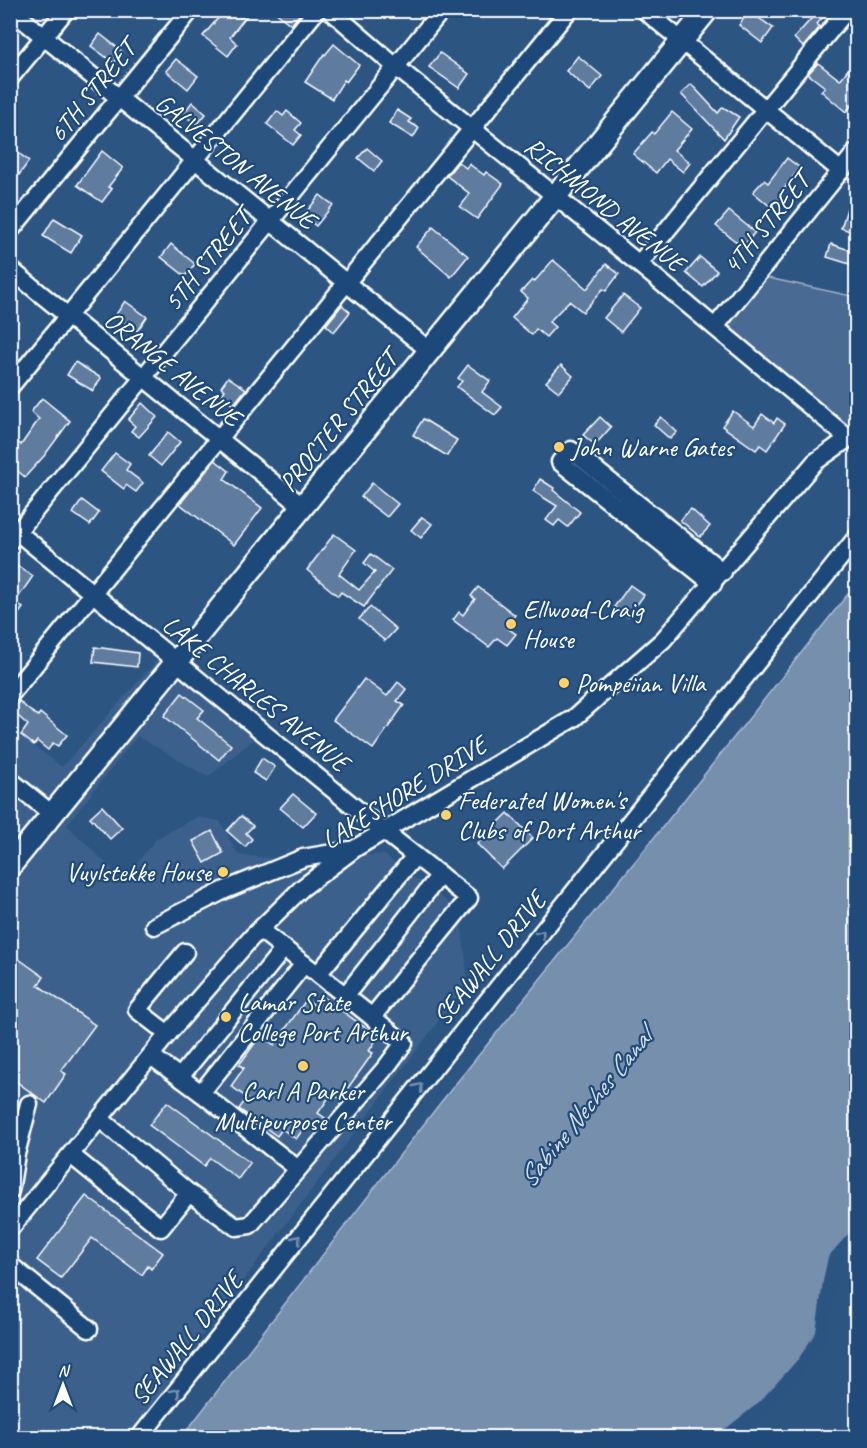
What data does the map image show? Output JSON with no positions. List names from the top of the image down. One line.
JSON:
{"streets":{"main road":["PROCTER STREET"],"street":["6TH STREET","GALVESTON AVENUE","RICHMOND AVENUE","4TH STREET","5TH STREET","ORANGE AVENUE","LAKE CHARLES AVENUE","LAKESHORE DRIVE","SEAWALL DRIVE"]},"crossings":[["6TH STREET","GALVESTON AVENUE"],["GALVESTON AVENUE","5TH STREET"],["GALVESTON AVENUE","PROCTER STREET"],["RICHMOND AVENUE","4TH STREET"],["RICHMOND AVENUE","5TH STREET"],["RICHMOND AVENUE","PROCTER STREET"],["RICHMOND AVENUE","LAKESHORE DRIVE"],["5TH STREET","ORANGE AVENUE"],["5TH STREET","LAKE CHARLES AVENUE"],["ORANGE AVENUE","PROCTER STREET"],["PROCTER STREET","LAKE CHARLES AVENUE"],["LAKE CHARLES AVENUE","LAKESHORE DRIVE"]],"one_way":["SEAWALL DRIVE"],"water":["Sabine Neches Canal"],"places":["John Warne Gates","Ellwood-Craig House","Pompeiian Villa","Federated Women's Clubs of Port Arthur","Vuylstekke House","Lamar State College Port Arthur","Carl A Parker Multipurpose Center"],"north":"top"}
